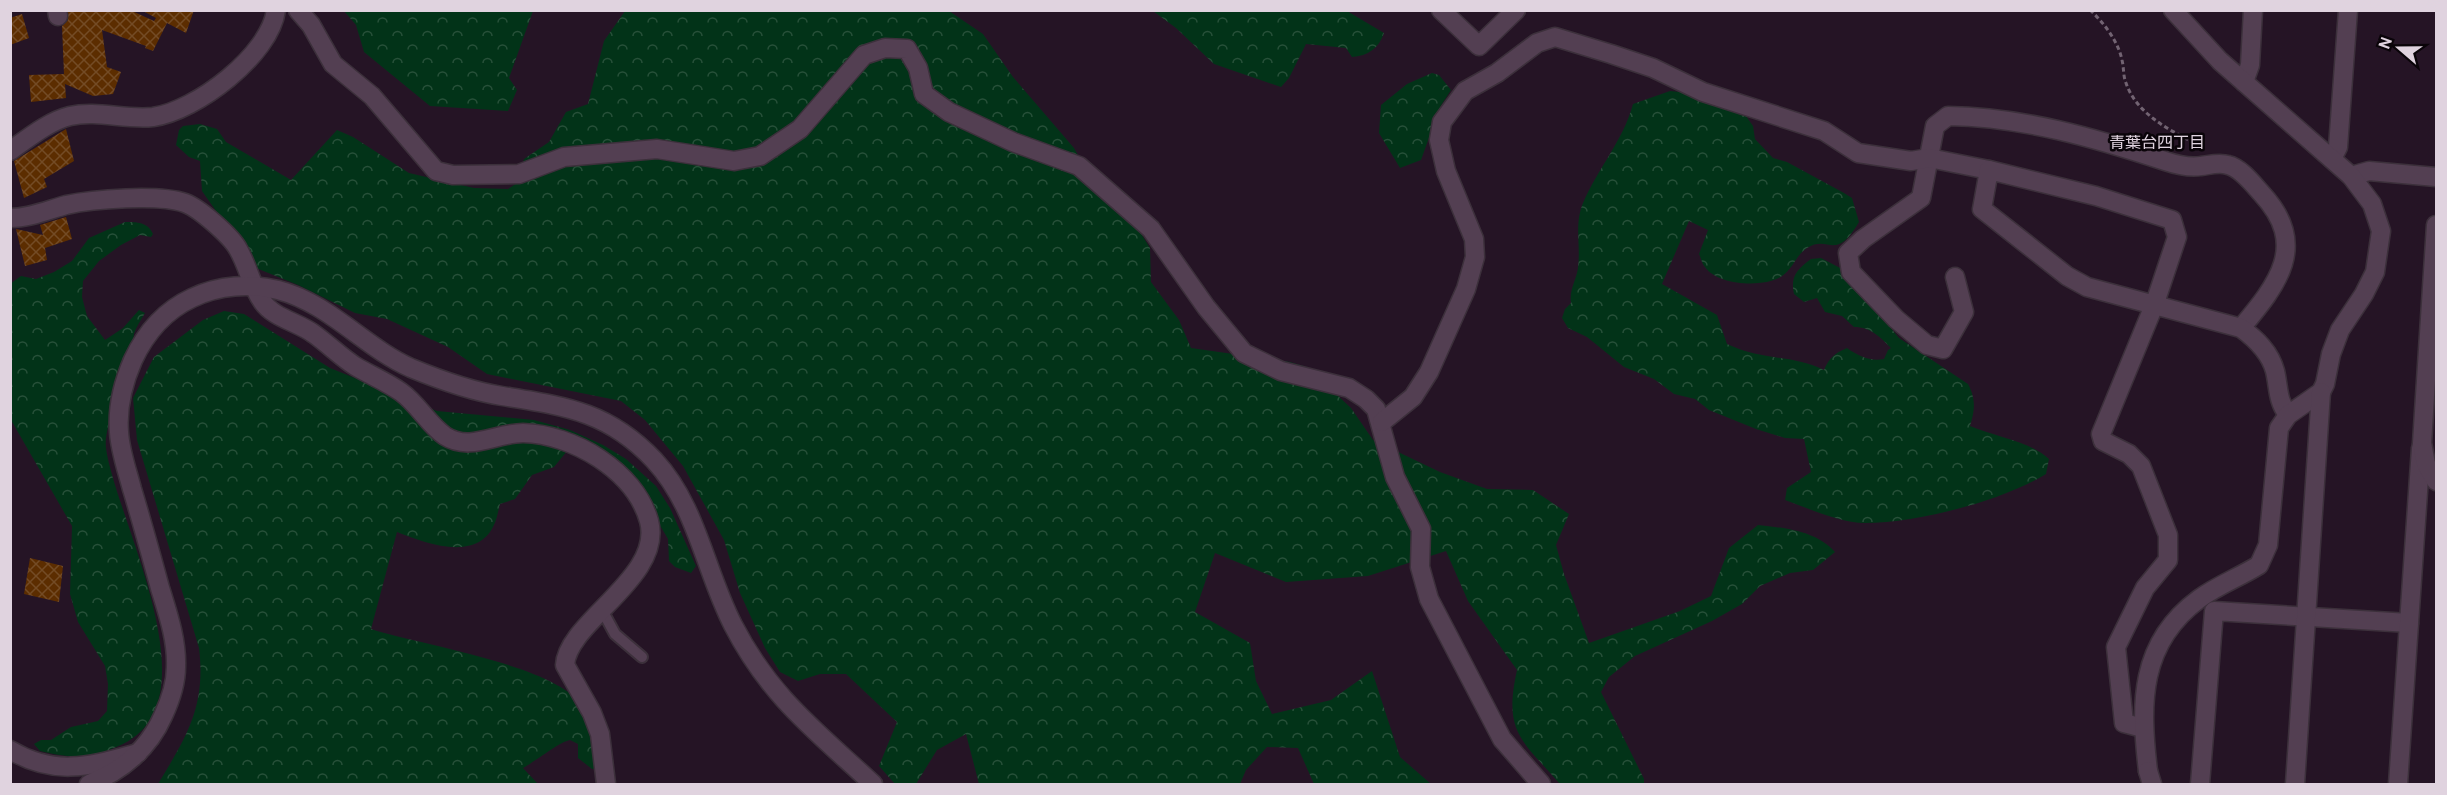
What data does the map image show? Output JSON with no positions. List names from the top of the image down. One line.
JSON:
{"districts":["青葉台四丁目"],"north":"left"}
